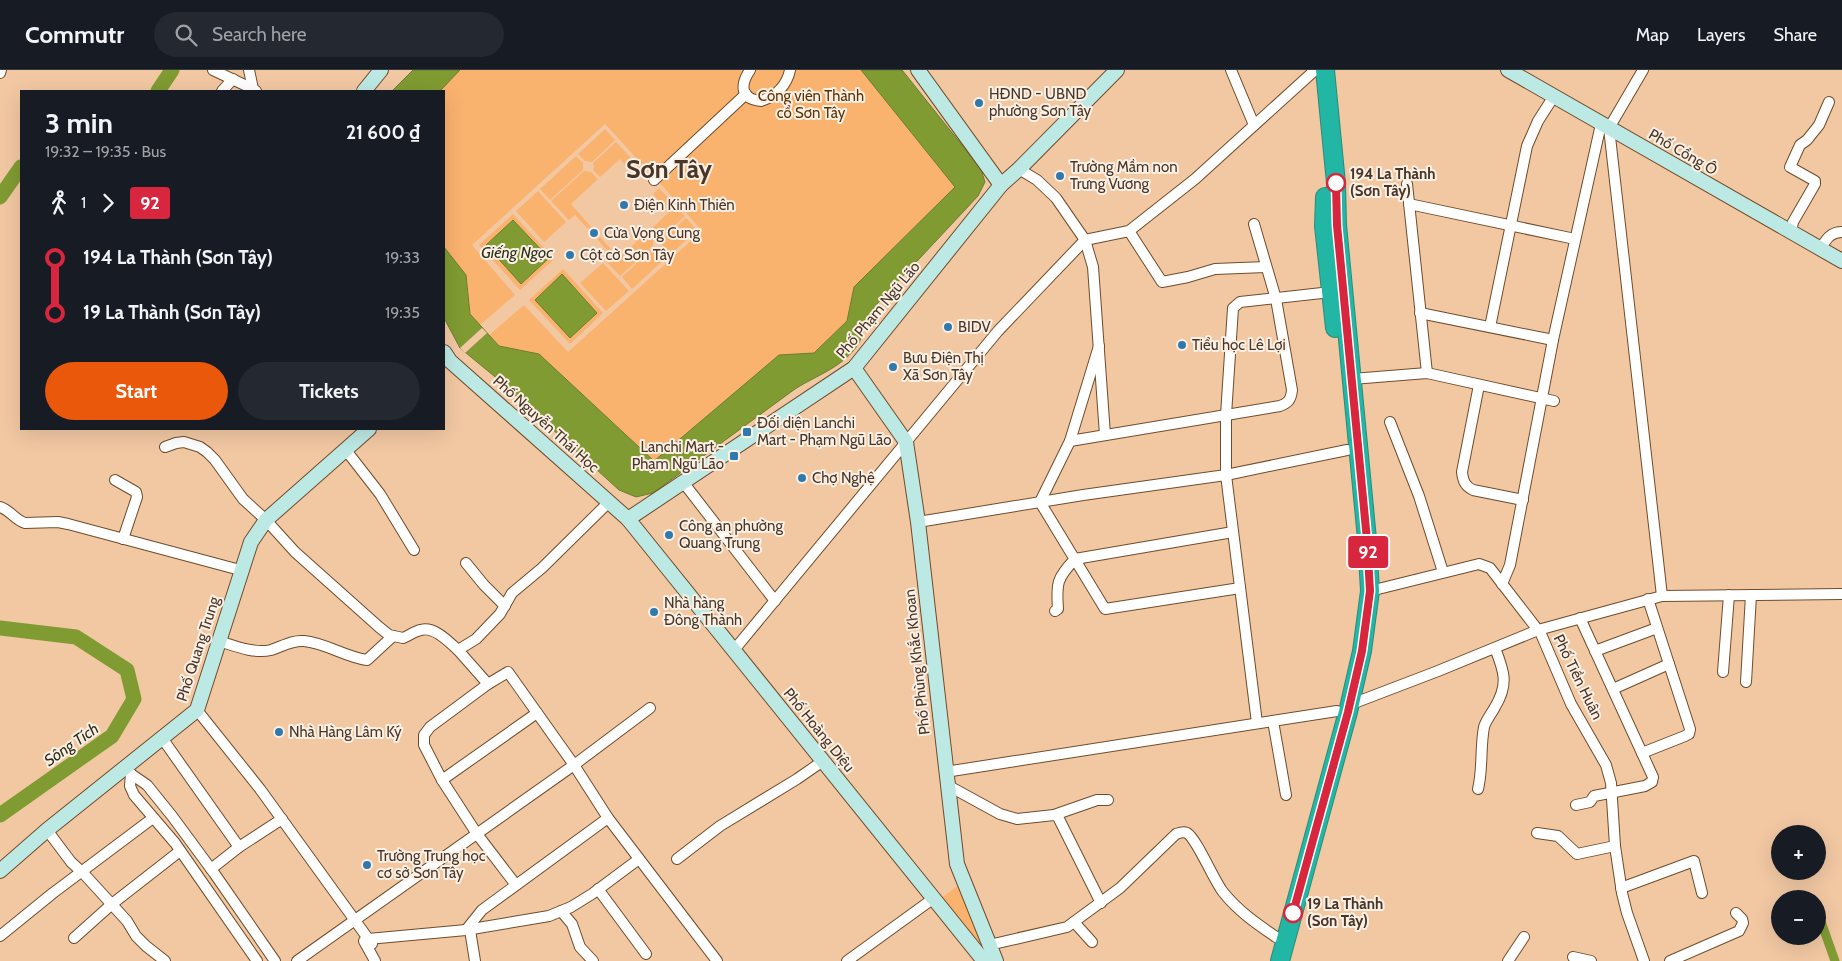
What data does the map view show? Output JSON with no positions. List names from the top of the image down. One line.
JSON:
{"streets":{"street":["Phố Cổng Ô","Phố Phạm Ngũ Lão","Phố Nguyễn Thái Học","Phố Quang Trung","Phố Phùng Khắc Khoan","Phố Tiền Huân","Phố Hoàng Diệu"]},"crossings":[["Phố Phạm Ngũ Lão","Phố Nguyễn Thái Học"],["Phố Phạm Ngũ Lão","Phố Phùng Khắc Khoan"],["Phố Phạm Ngũ Lão","Phố Hoàng Diệu"],["Phố Nguyễn Thái Học","Phố Hoàng Diệu"],["Phố Phùng Khắc Khoan","Phố Hoàng Diệu"]],"districts":["Sơn Tây"],"water":["Giếng Ngọc","Sông Tích"],"parks":["Công viên Thành cổ Sơn Tây"],"places":{"other":["HĐND - UBND phường Sơn Tây","Trường Mầm non Trưng Vương","194 La Thành (Sơn Tây)","Điện Kinh Thiên","Cửa Vọng Cung","Cột cờ Sơn Tây","BIDV","Tiểu học Lê Lợi","Bưu Điện Thị Xã Sơn Tây","Chợ Nghệ","Công an phường Quang Trung","Nhà hàng Đông Thành","Nhà Hàng Lâm Ký","Trường Trung học cơ sở Sơn Tây","19 La Thành (Sơn Tây)"],"transit":["Đối diện Lanchi Mart - Phạm Ngũ Lão","Lanchi Mart - Phạm Ngũ Lão"]},"lines":["bus line 92"],"page":{"header":"Commutr","search":"Search here","nav":["Map","Layers","Share"],"on_map":"92","heading":["3 min","19:32 – 19:35 · Bus","21 600 ₫"],"legs":["1","92"],"list":[{"name":"194 La Thành (Sơn Tây)","value":"19:33"},{"name":"19 La Thành (Sơn Tây)","value":"19:35"}],"buttons":["Start","Tickets"],"map_buttons":["+","−"]}}
